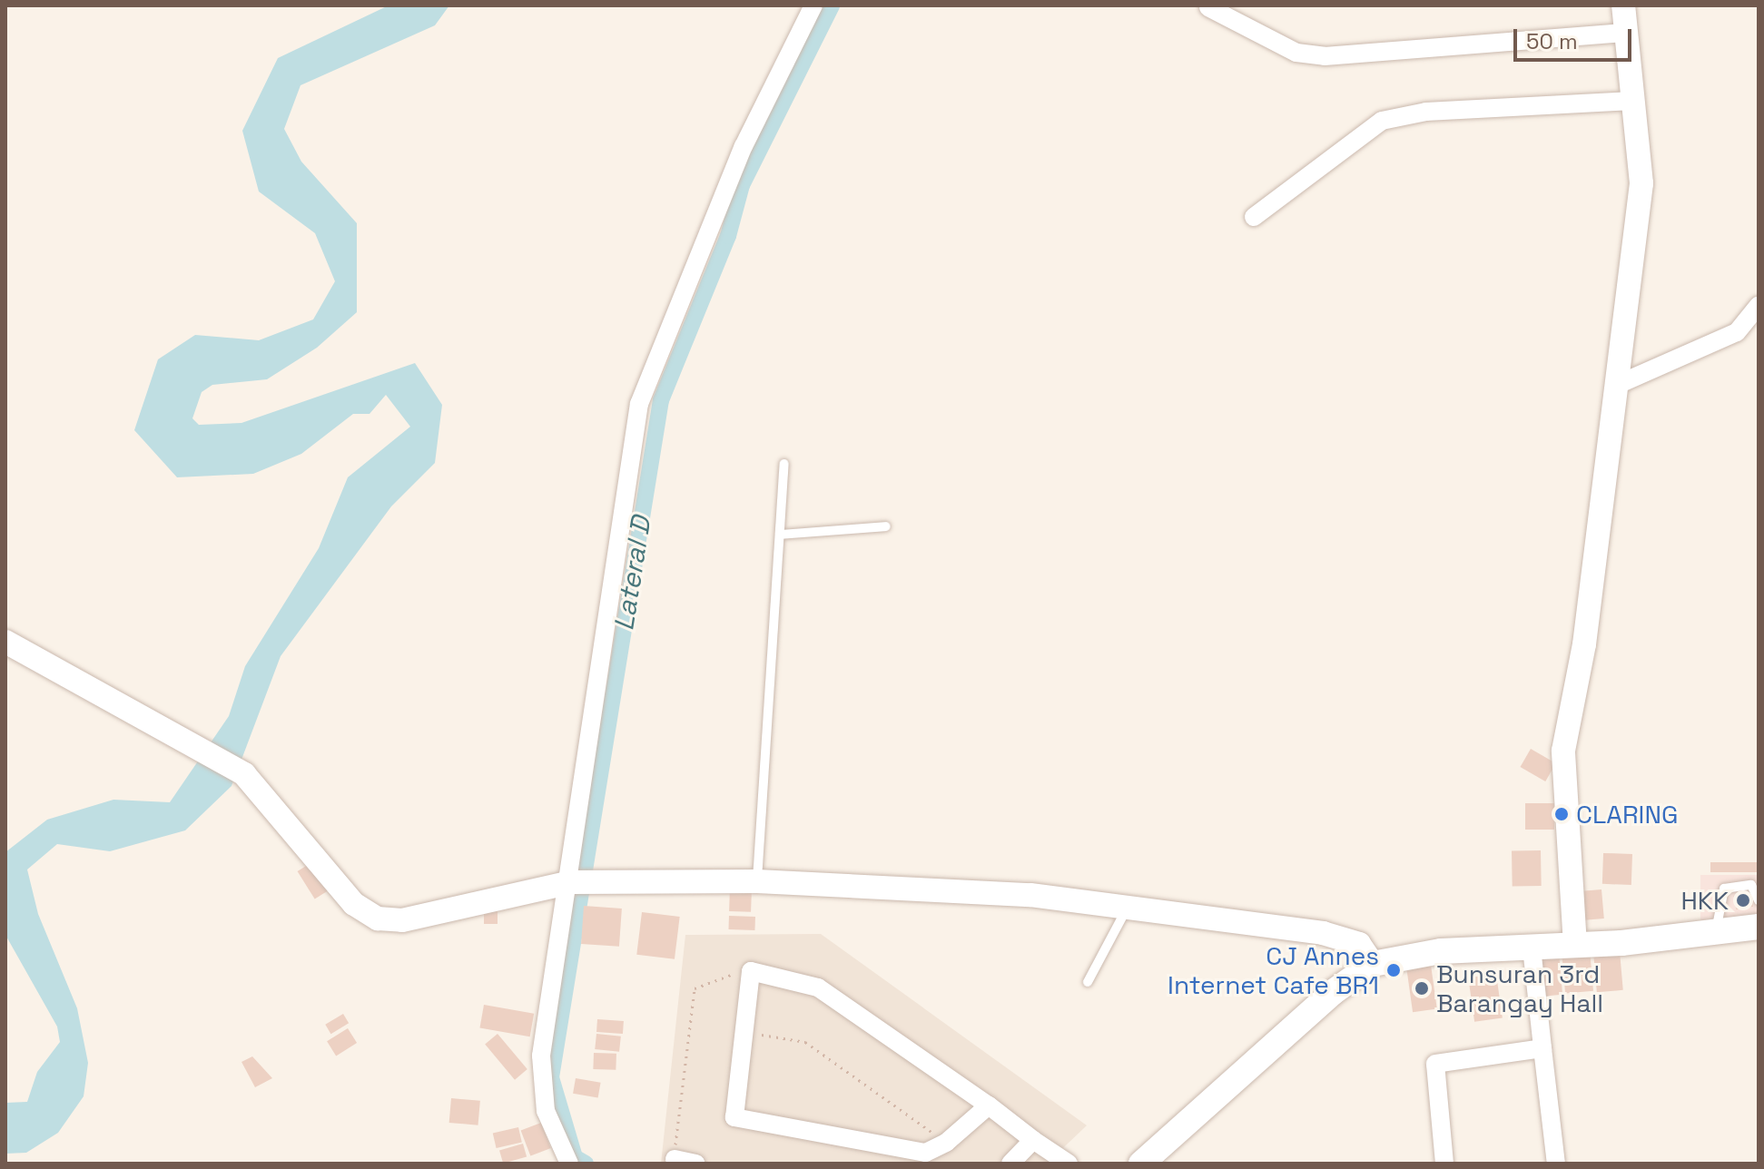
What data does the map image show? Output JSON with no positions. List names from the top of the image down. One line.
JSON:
{"water":["Lateral D"],"places":["CLARING","HKK","CJ Annes Internet Cafe BR1","Bunsuran 3rd Barangay Hall"],"scale_bar":"50 m"}
